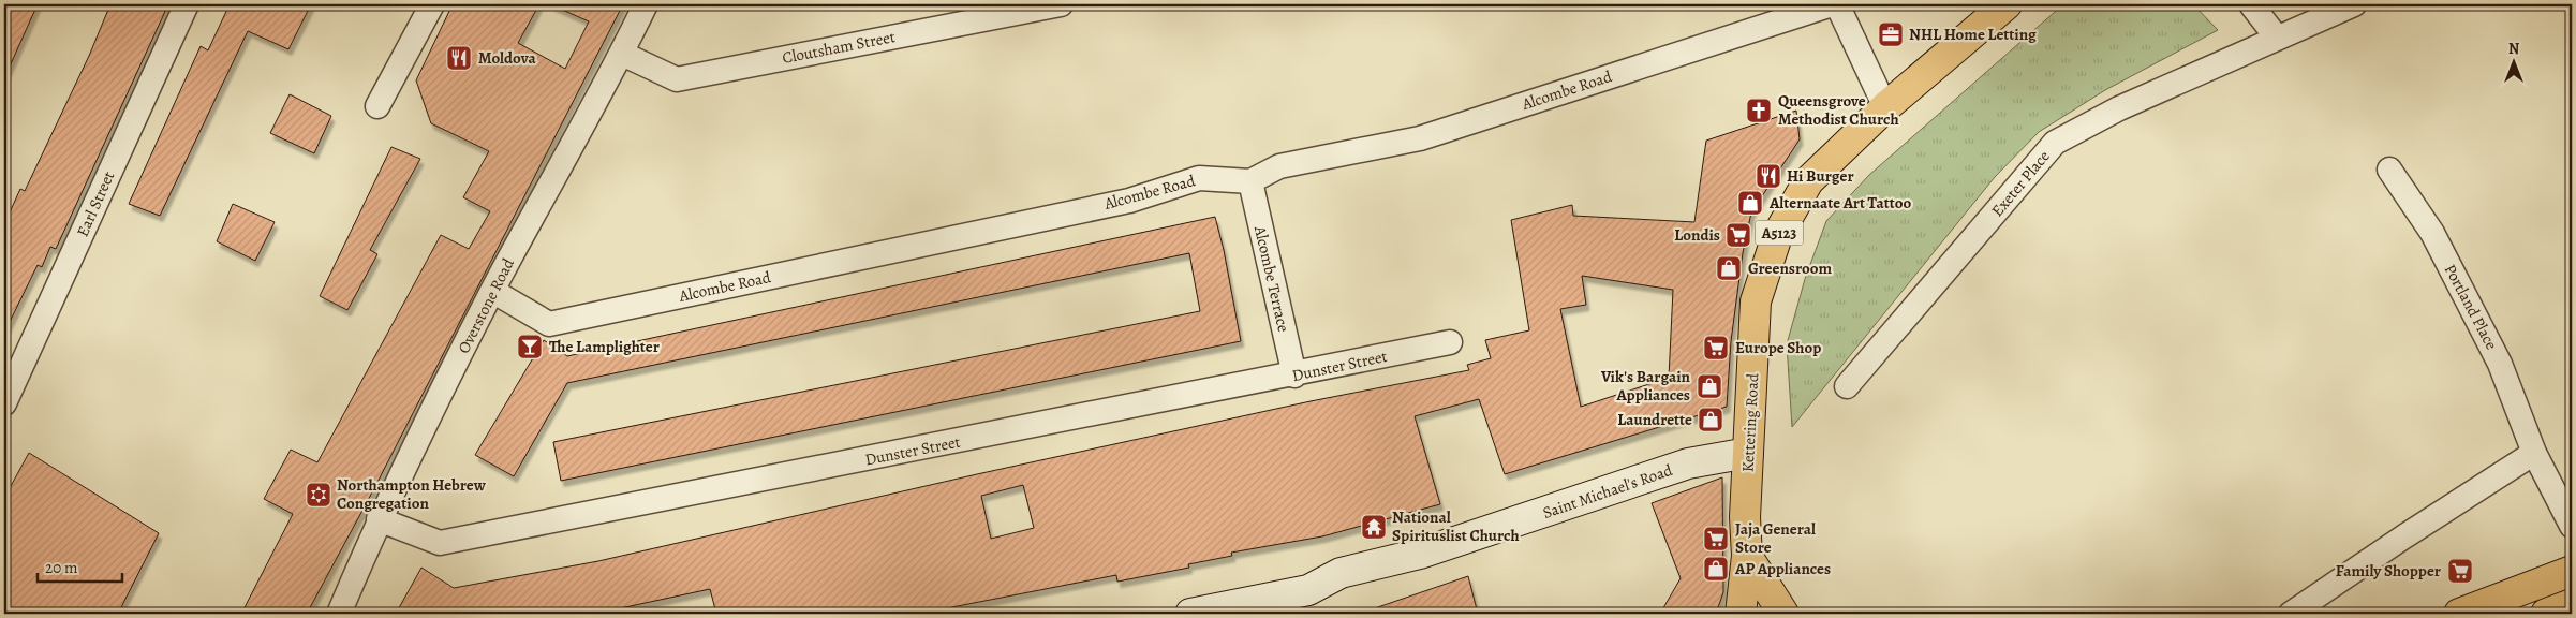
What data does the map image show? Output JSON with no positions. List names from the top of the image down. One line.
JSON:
{"streets":{"main road":["A5123","Kettering Road"],"street":["Cloutsham Street","Alcombe Road","Exeter Place","Earl Street","Alcombe Terrace","Overstone Road","Portland Place","Dunster Street","Saint Michael's Road"]},"crossings":[["Cloutsham Street","Overstone Road"],["Alcombe Road","Alcombe Terrace"],["Alcombe Road","Overstone Road"],["A5123","Kettering Road"],["Alcombe Terrace","Dunster Street"],["Overstone Road","Dunster Street"],["Kettering Road","Saint Michael's Road"]],"places":{"office":["NHL Home Letting"],"restaurant":["Moldova","Hi Burger"],"church":["Queensgrove Methodist Church"],"shop":["Alternaate Art Tattoo","Greensroom","Vik's Bargain Appliances","Laundrette","AP Appliances"],"supermarket":["Londis","Europe Shop","Jaja General Store","Family Shopper"],"bar":["The Lamplighter"],"synagogue":["Northampton Hebrew Congregation"],"temple":["National Spirituslist Church"]},"scale_bar":"20 m","north":"top"}
